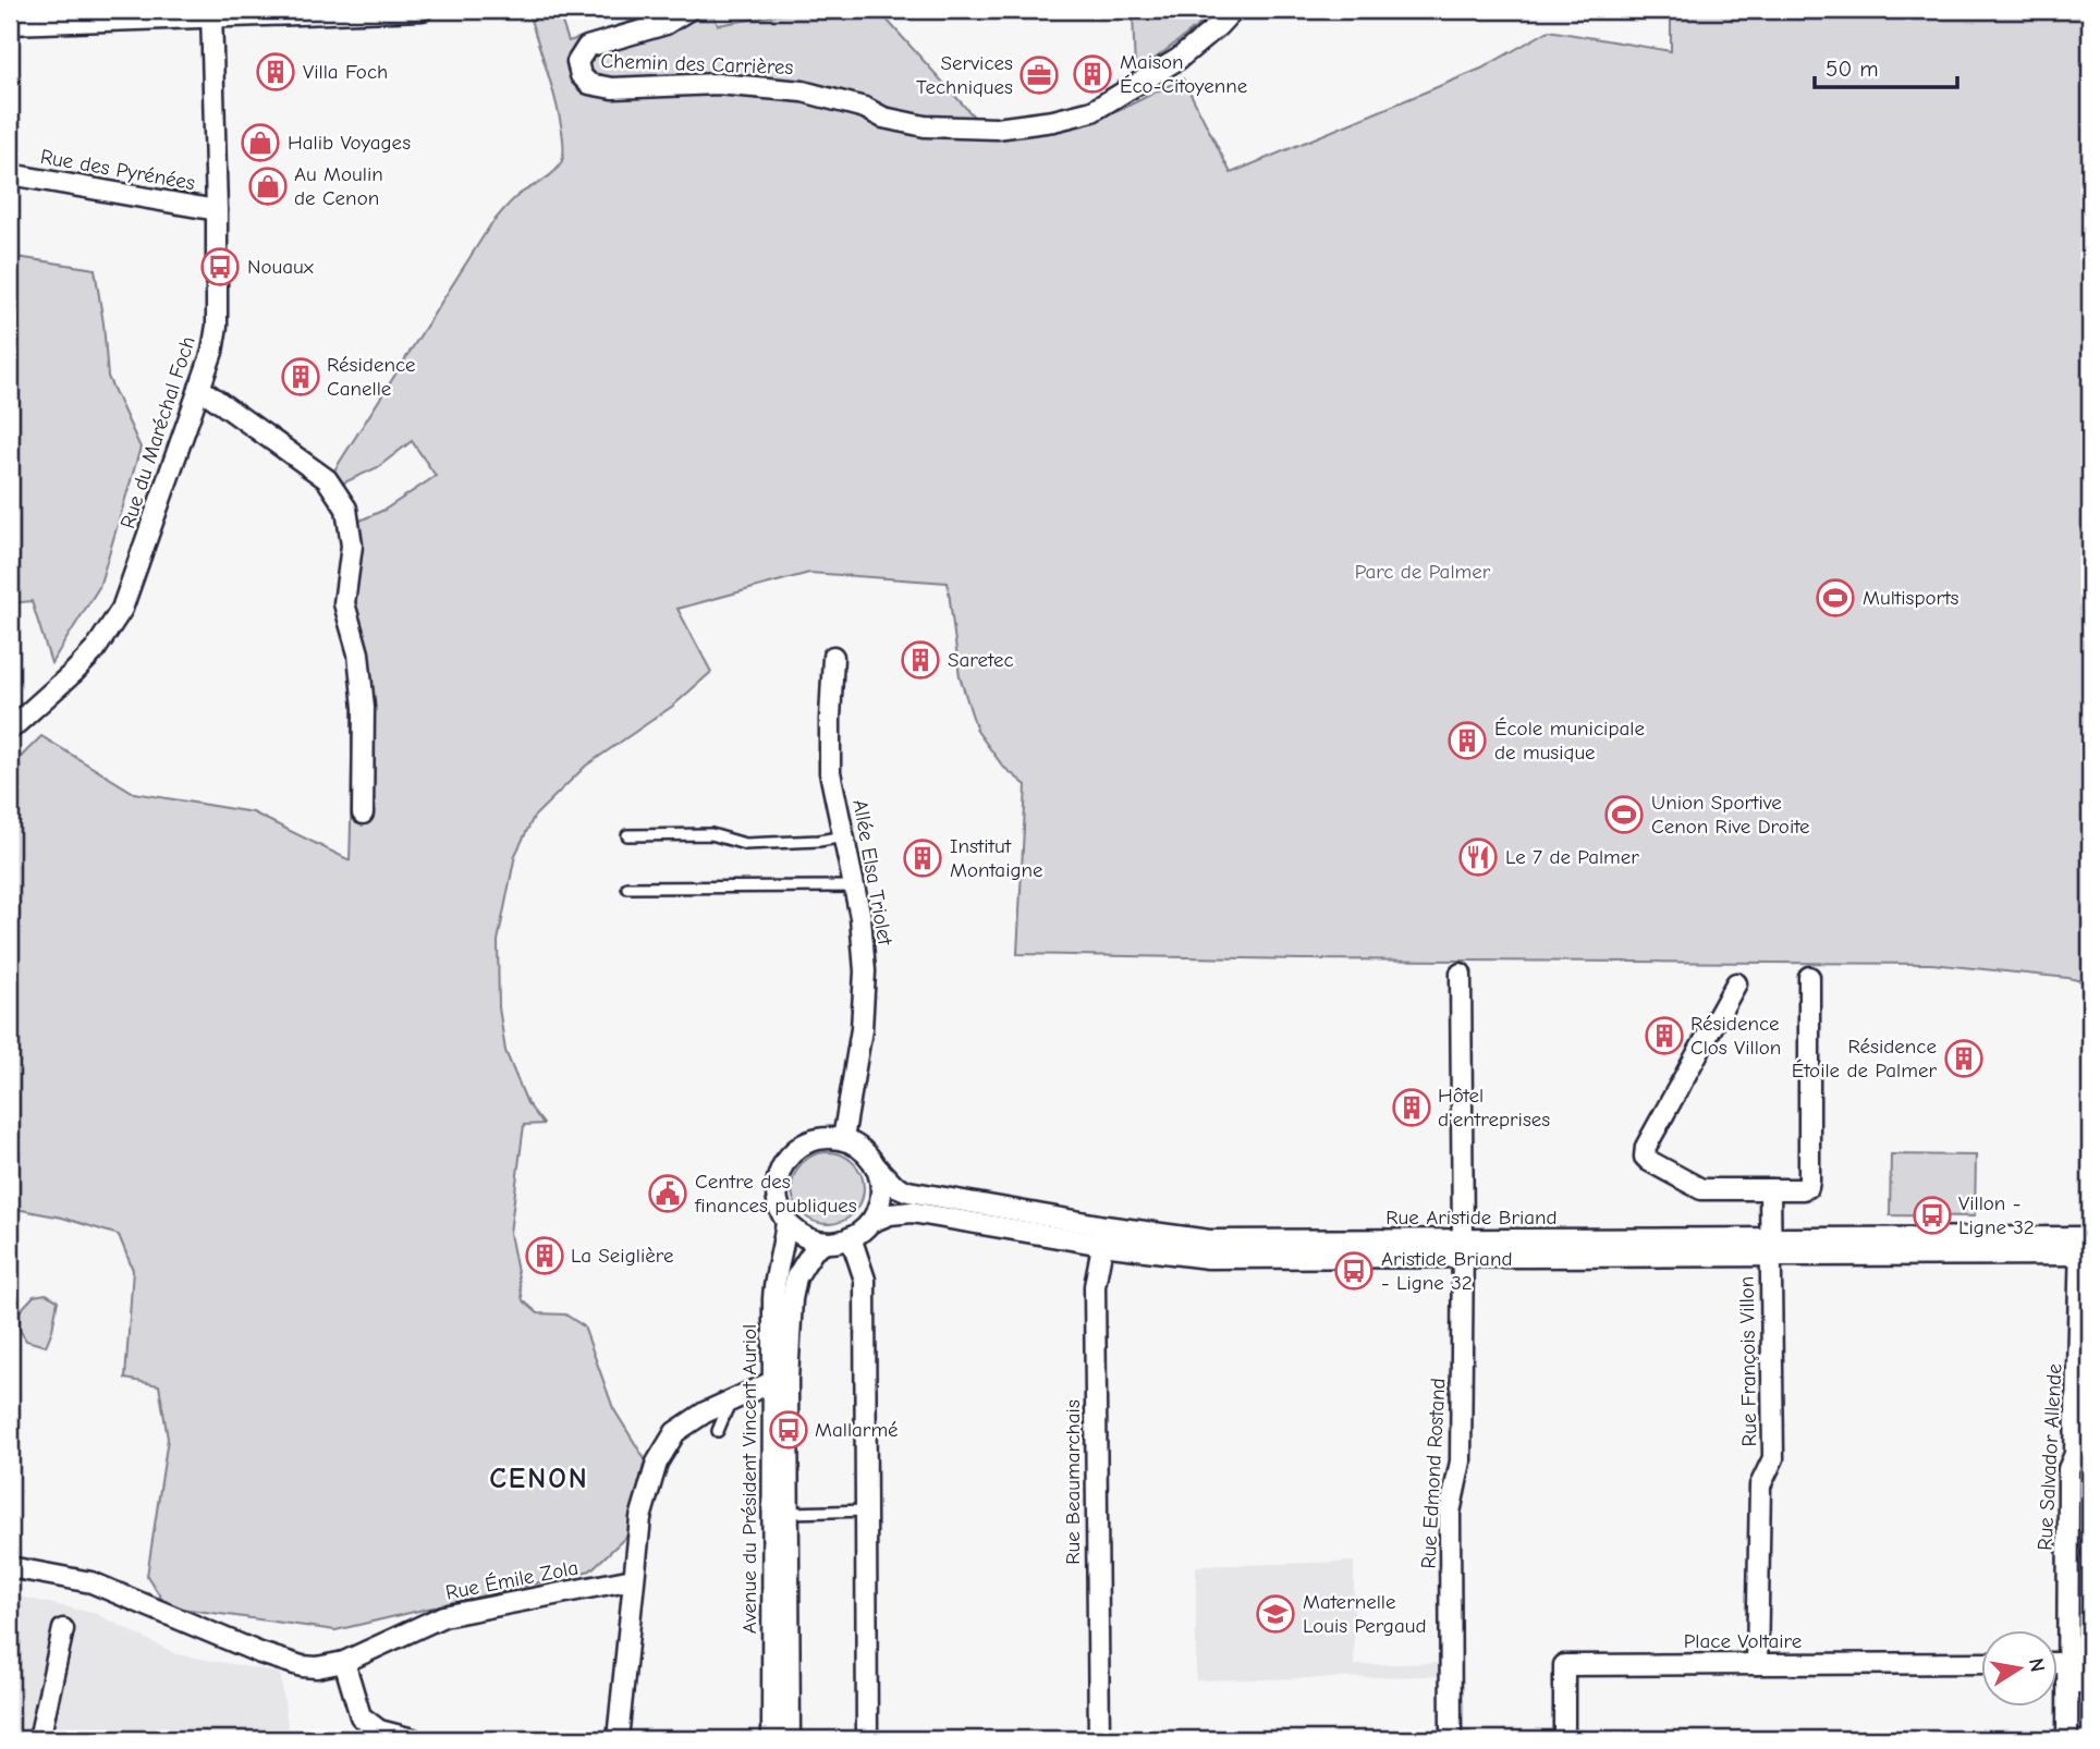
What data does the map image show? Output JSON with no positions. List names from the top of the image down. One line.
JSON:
{"streets":{"street":["Chemin des Carrières","Rue des Pyrénées","Rue du Maréchal Foch","Allée Elsa Triolet","Rue Aristide Briand","Rue François Villon","Rue Salvador Allende","Rue Edmond Rostand","Avenue du Président Vincent Auriol","Rue Beaumarchais","Rue Émile Zola","Place Voltaire"]},"crossings":[["Rue des Pyrénées","Rue du Maréchal Foch"],["Allée Elsa Triolet","Rue Aristide Briand"],["Allée Elsa Triolet","Avenue du Président Vincent Auriol"],["Rue Aristide Briand","Rue François Villon"],["Rue Aristide Briand","Rue Salvador Allende"],["Rue Aristide Briand","Rue Edmond Rostand"],["Rue Aristide Briand","Avenue du Président Vincent Auriol"],["Rue Aristide Briand","Rue Beaumarchais"],["Rue François Villon","Place Voltaire"]],"districts":["CENON"],"parks":["Parc de Palmer"],"places":{"building":["Villa Foch","Maison Éco-Citoyenne","Résidence Canelle","Saretec","École municipale de musique","Institut Montaigne","Résidence Clos Villon","Résidence Étoile de Palmer","Hôtel d'entreprises","La Seiglière"],"office":["Services Techniques"],"shop":["Halib Voyages","Au Moulin de Cenon"],"bus stop":["Nouaux","Villon - Ligne 32","Aristide Briand - Ligne 32","Mallarmé"],"sports":["Multisports","Union Sportive Cenon Rive Droite"],"restaurant":["Le 7 de Palmer"],"public building":["Centre des finances publiques"],"school or university":["Maternelle Louis Pergaud"]},"scale_bar":"50 m","north":"right"}
